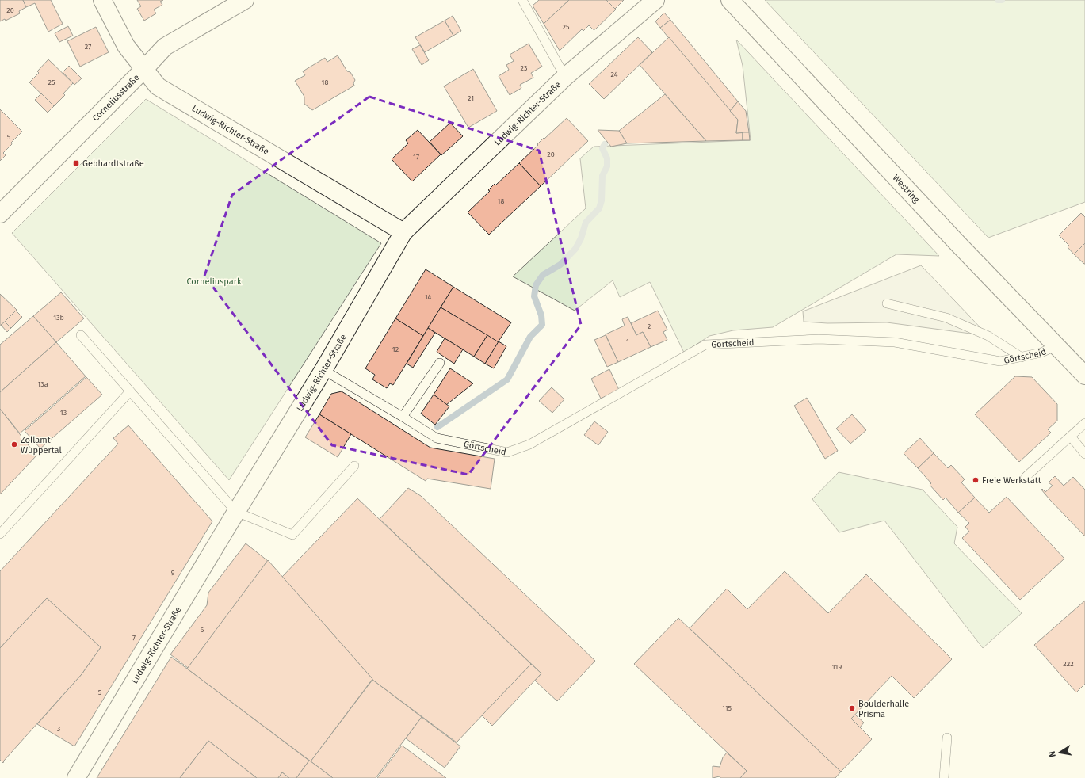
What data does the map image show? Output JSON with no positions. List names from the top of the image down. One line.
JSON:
{"streets":{"street":["Corneliusstraße","Ludwig-Richter-Straße","Westring"],"lane":["Görtscheid"]},"crossings":[["Corneliusstraße","Ludwig-Richter-Straße"],["Ludwig-Richter-Straße","Görtscheid"],["Westring","Görtscheid"]],"parks":["Corneliuspark"],"places":{"transit":["Gebhardtstraße"],"other":["Zollamt Wuppertal","Freie Werkstatt","Boulderhalle Prisma"]},"house_numbers":["20","25","27","23","24","25","18","21","5","20","17","18","14","13b","2","1","12","13a","13","9","6","7","222","119","5","115","3"],"north":"left"}
